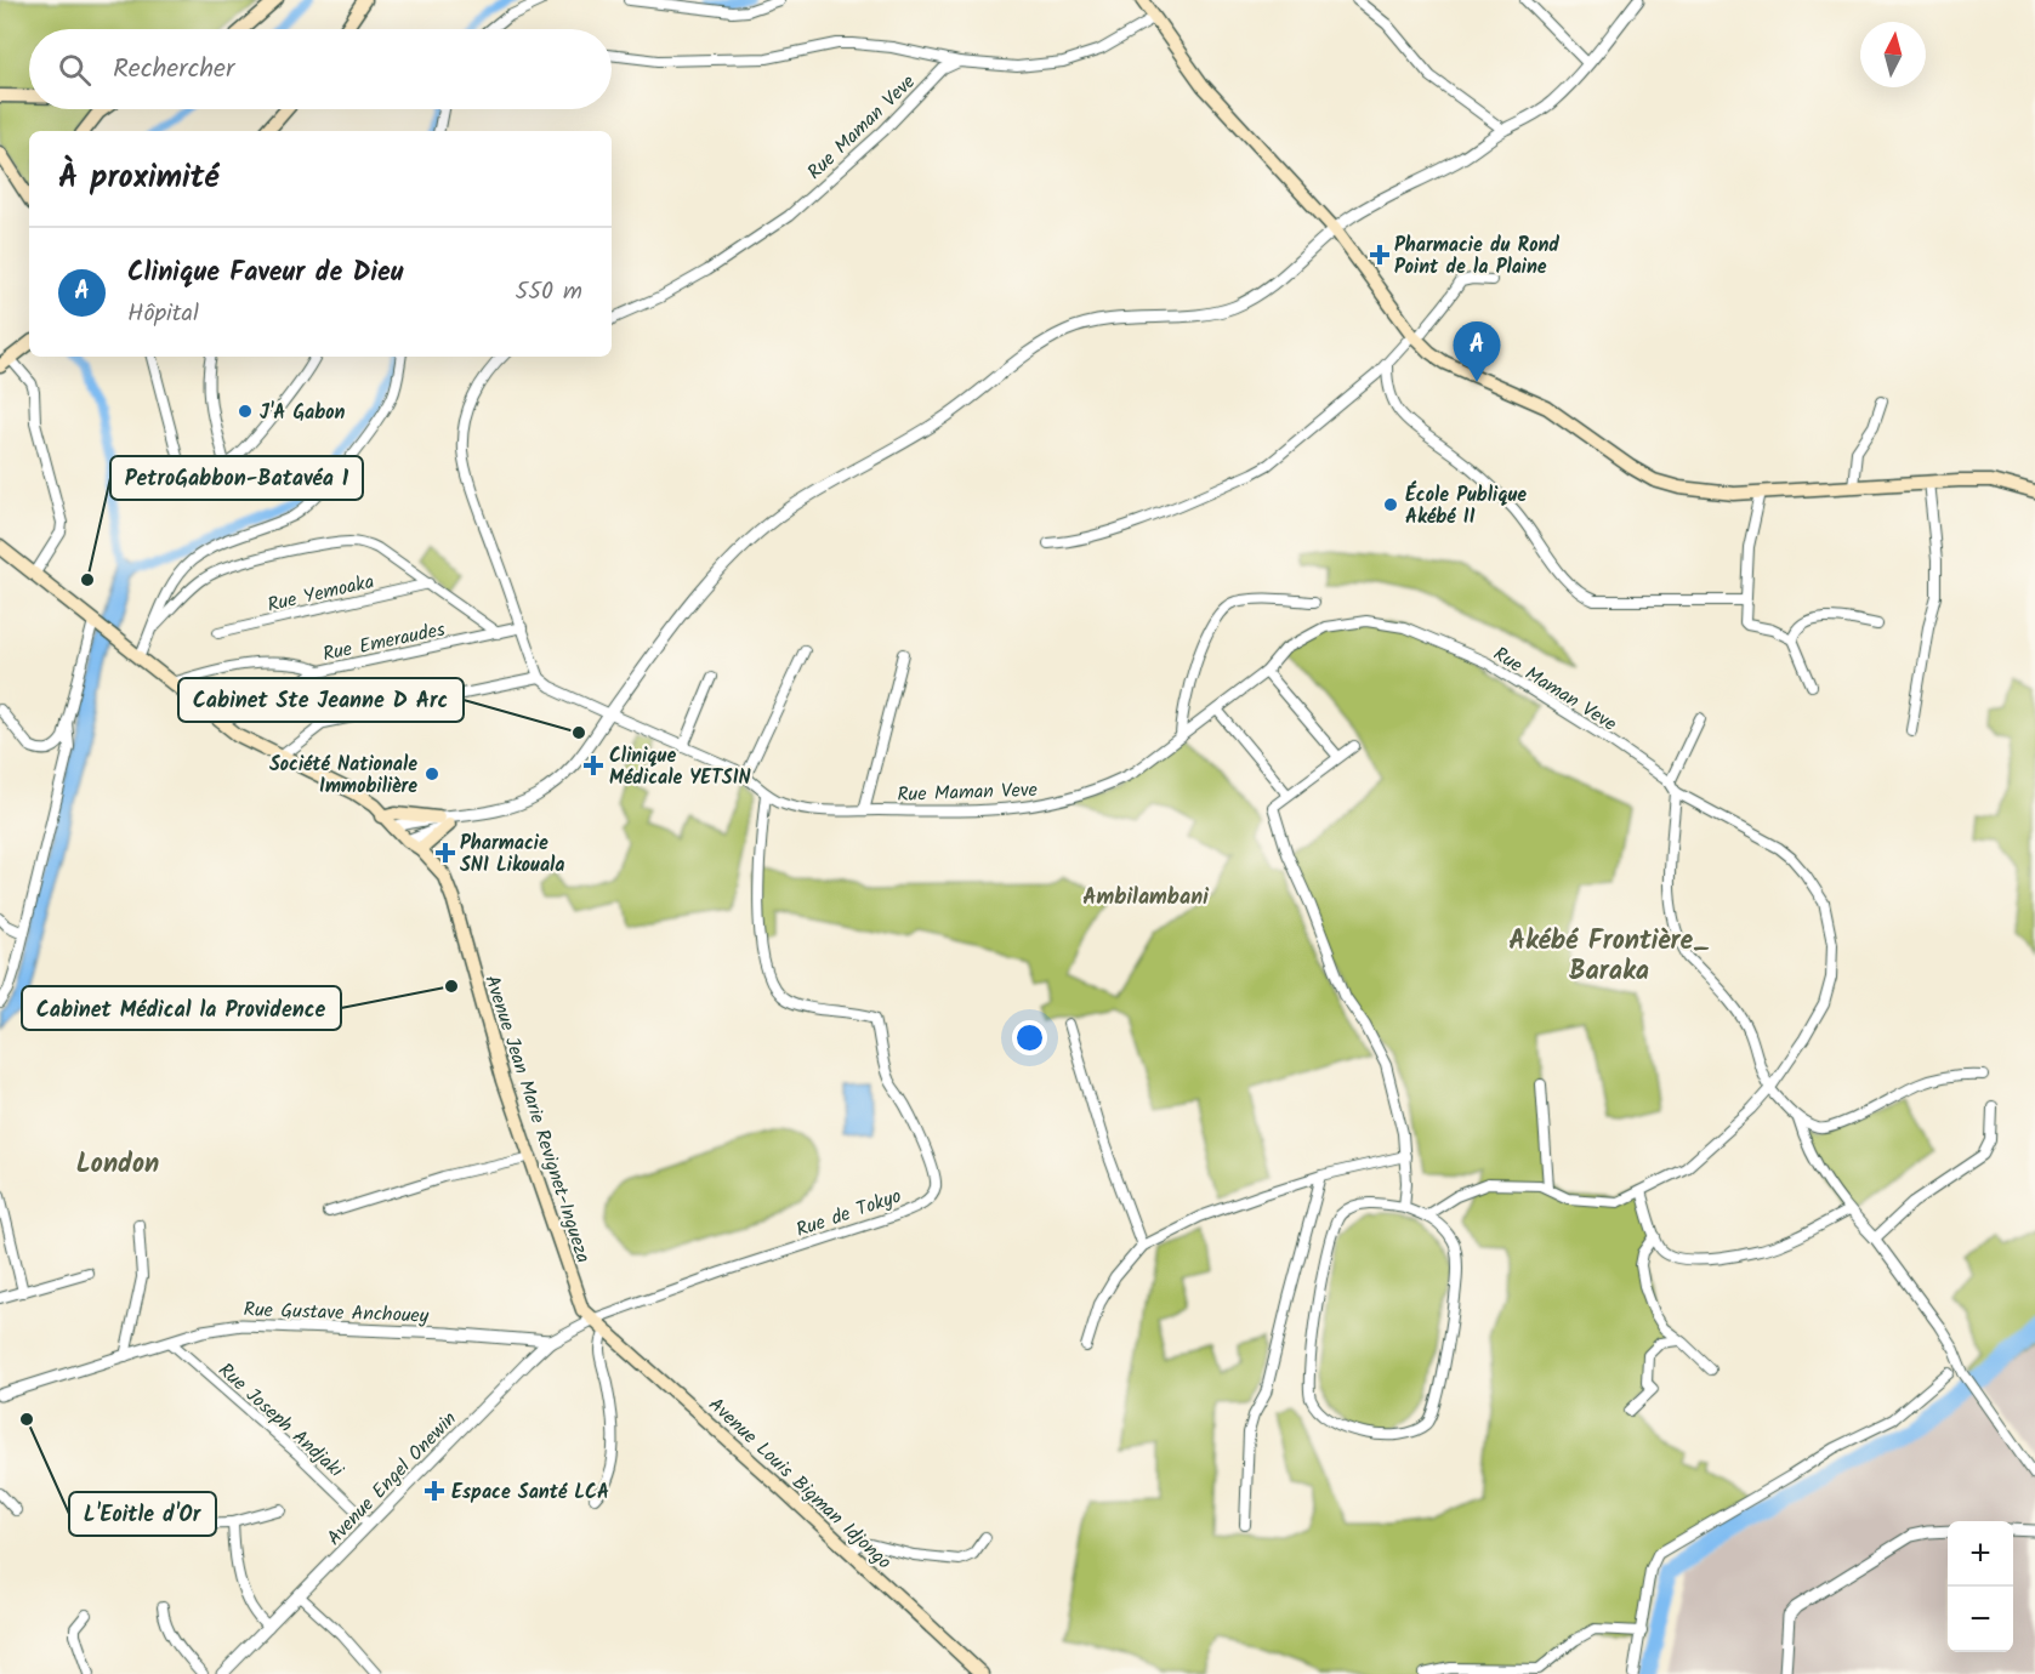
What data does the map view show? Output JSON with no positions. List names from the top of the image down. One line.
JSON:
{"streets":{"main road":["Avenue Jean Marie Revignet-Ingueza","Avenue Louis Bigman Idjongo"],"street":["Rue Maman Veve","Rue Yemoaka","Rue Emeraudes","Rue de Tokyo","Rue Gustave Anchouey","Rue Joseph Andjaki","Avenue Engel Onewin"]},"crossings":[["Rue Maman Veve","Rue de Tokyo"],["Rue Emeraudes","Avenue Jean Marie Revignet-Ingueza"],["Avenue Jean Marie Revignet-Ingueza","Rue de Tokyo"],["Avenue Jean Marie Revignet-Ingueza","Avenue Engel Onewin"],["Avenue Jean Marie Revignet-Ingueza","Avenue Louis Bigman Idjongo"],["Rue de Tokyo","Avenue Engel Onewin"],["Rue de Tokyo","Avenue Louis Bigman Idjongo"],["Rue Gustave Anchouey","Rue Joseph Andjaki"],["Rue Gustave Anchouey","Avenue Engel Onewin"],["Rue Joseph Andjaki","Avenue Engel Onewin"],["Avenue Engel Onewin","Avenue Louis Bigman Idjongo"]],"districts":["Ambilambani","Akébé Frontière_ Baraka","London"],"places":{"health":["Pharmacie du Rond Point de la Plaine","Clinique Médicale YETSIN","Pharmacie SNI Likouala","Espace Santé LCA"],"other":["J'A Gabon","École Publique Akébé II","PetroGabbon-Batavéa 1","Cabinet Ste Jeanne D Arc","Société Nationale Immobilière","Cabinet Médical la Providence","L'Eoitle d'Or"]},"north":"top","page":{"search":"Rechercher","heading":"À proximité","list":[{"mark":"A","name":"Clinique Faveur de Dieu","note":"Hôpital","value":"550 m"}],"pins":"A","map_buttons":["+","−"]}}
